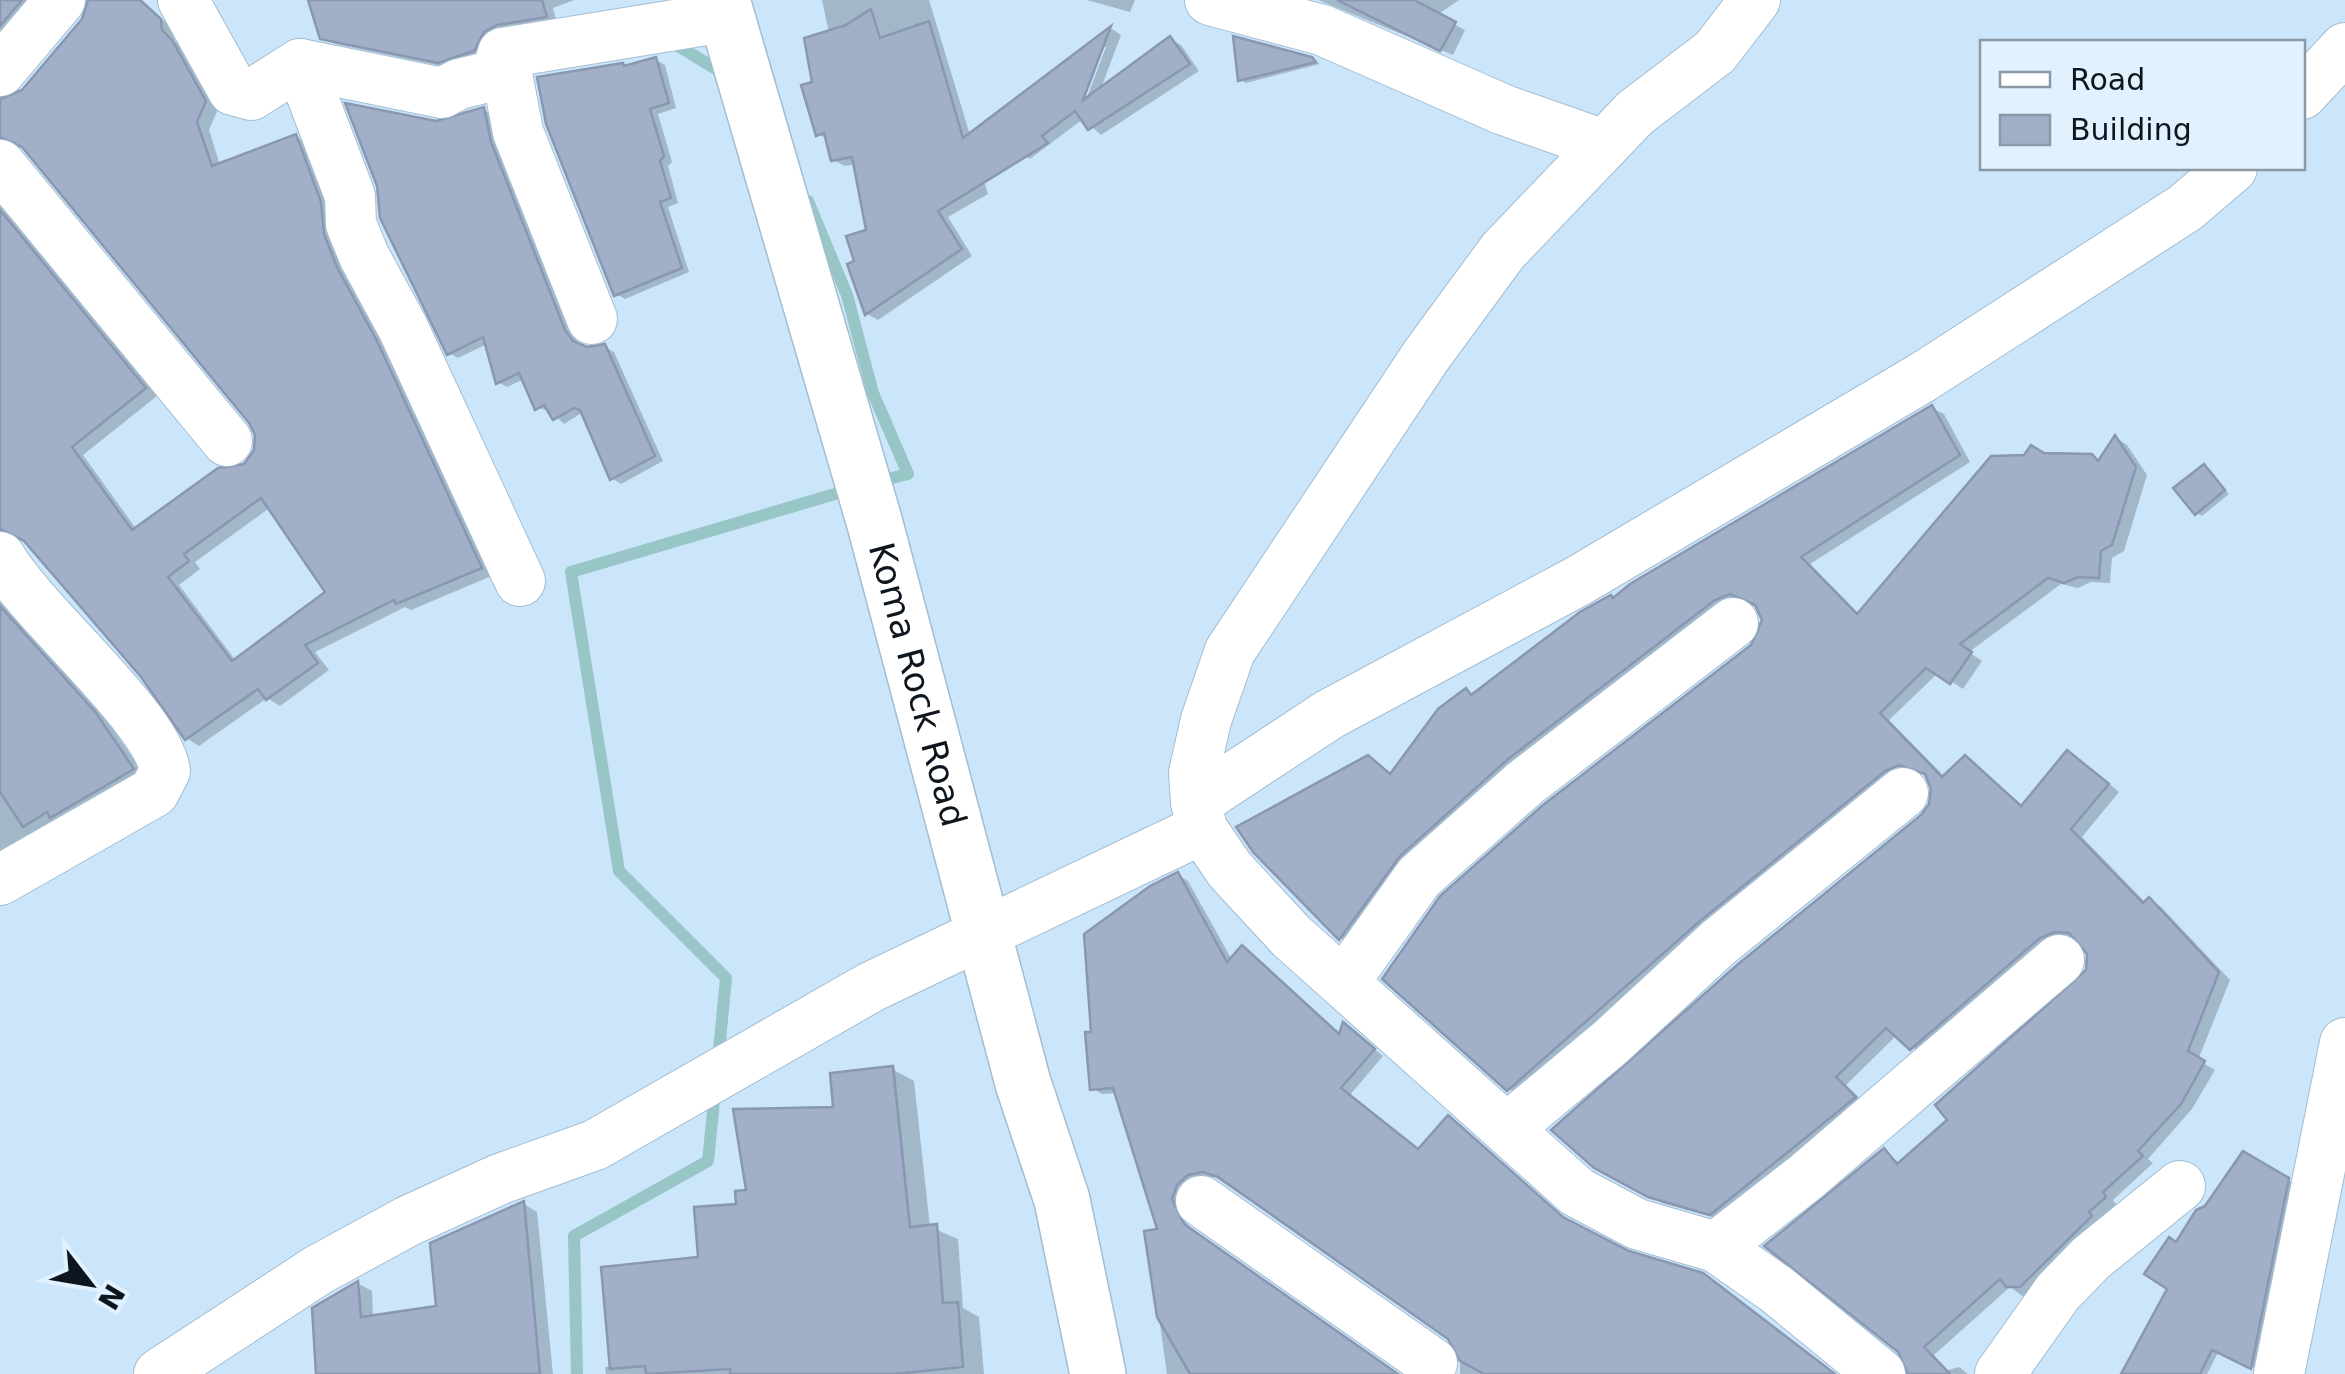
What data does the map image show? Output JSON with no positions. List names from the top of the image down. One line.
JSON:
{"streets":{"main road":["Koma Rock Road"]},"legend":["Road","Building"],"north":"bottom right"}
